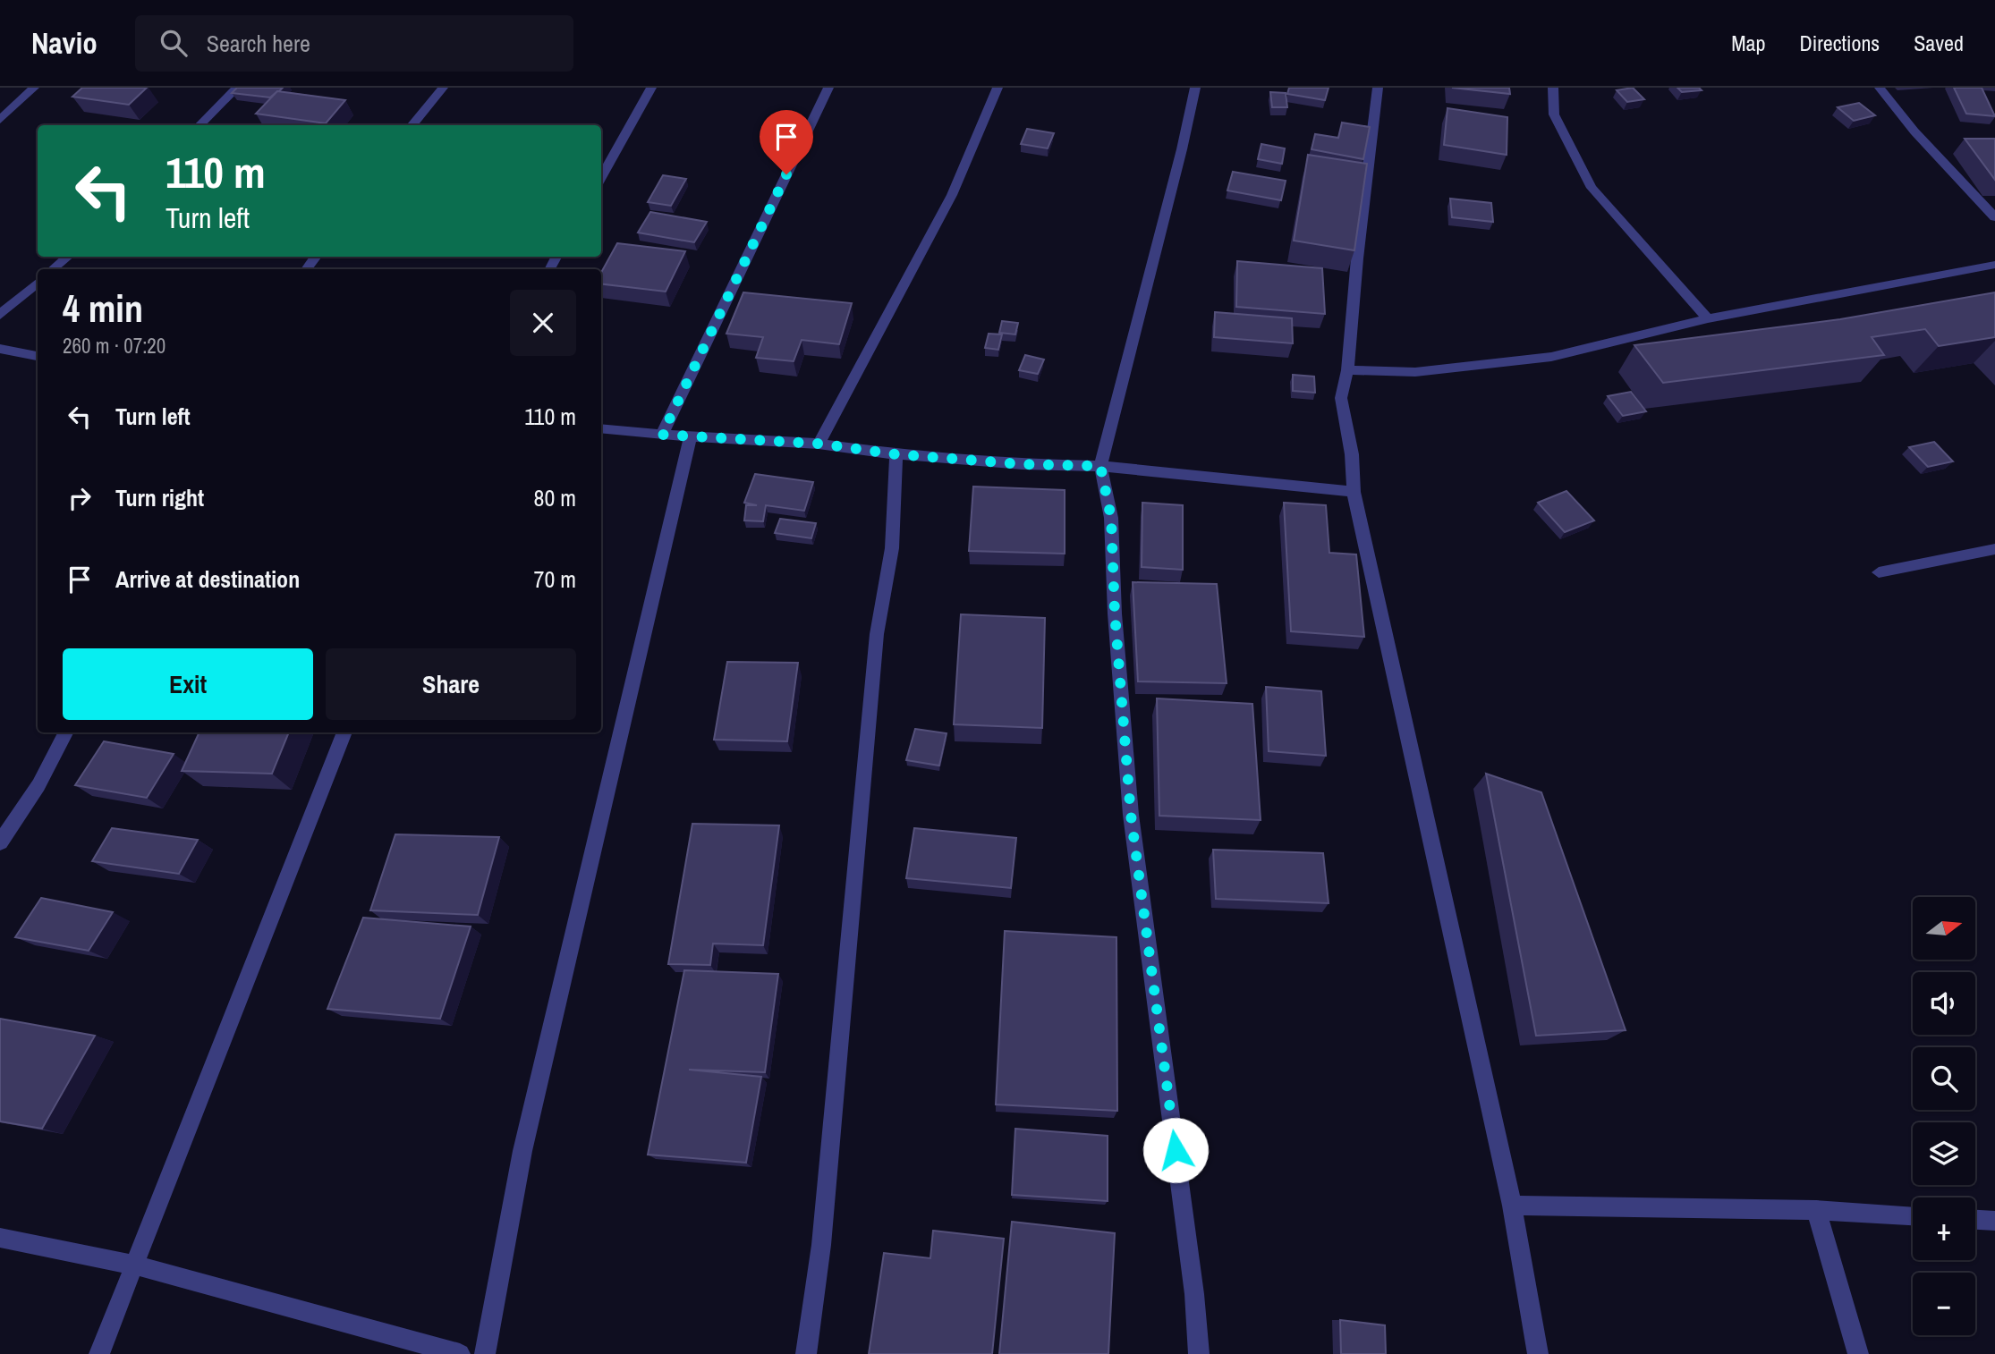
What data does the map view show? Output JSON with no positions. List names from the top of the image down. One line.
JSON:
{"north":"right","page":{"header":"Navio","search":"Search here","nav":["Map","Directions","Saved"],"turn":["110 m","Turn left"],"heading":["4 min","260 m · 07:20"],"list":[{"name":"Turn left","value":"110 m"},{"name":"Turn right","value":"80 m"},{"name":"Arrive at destination","value":"70 m"}],"buttons":["Exit","Share"],"map_buttons":["+","−"]}}
